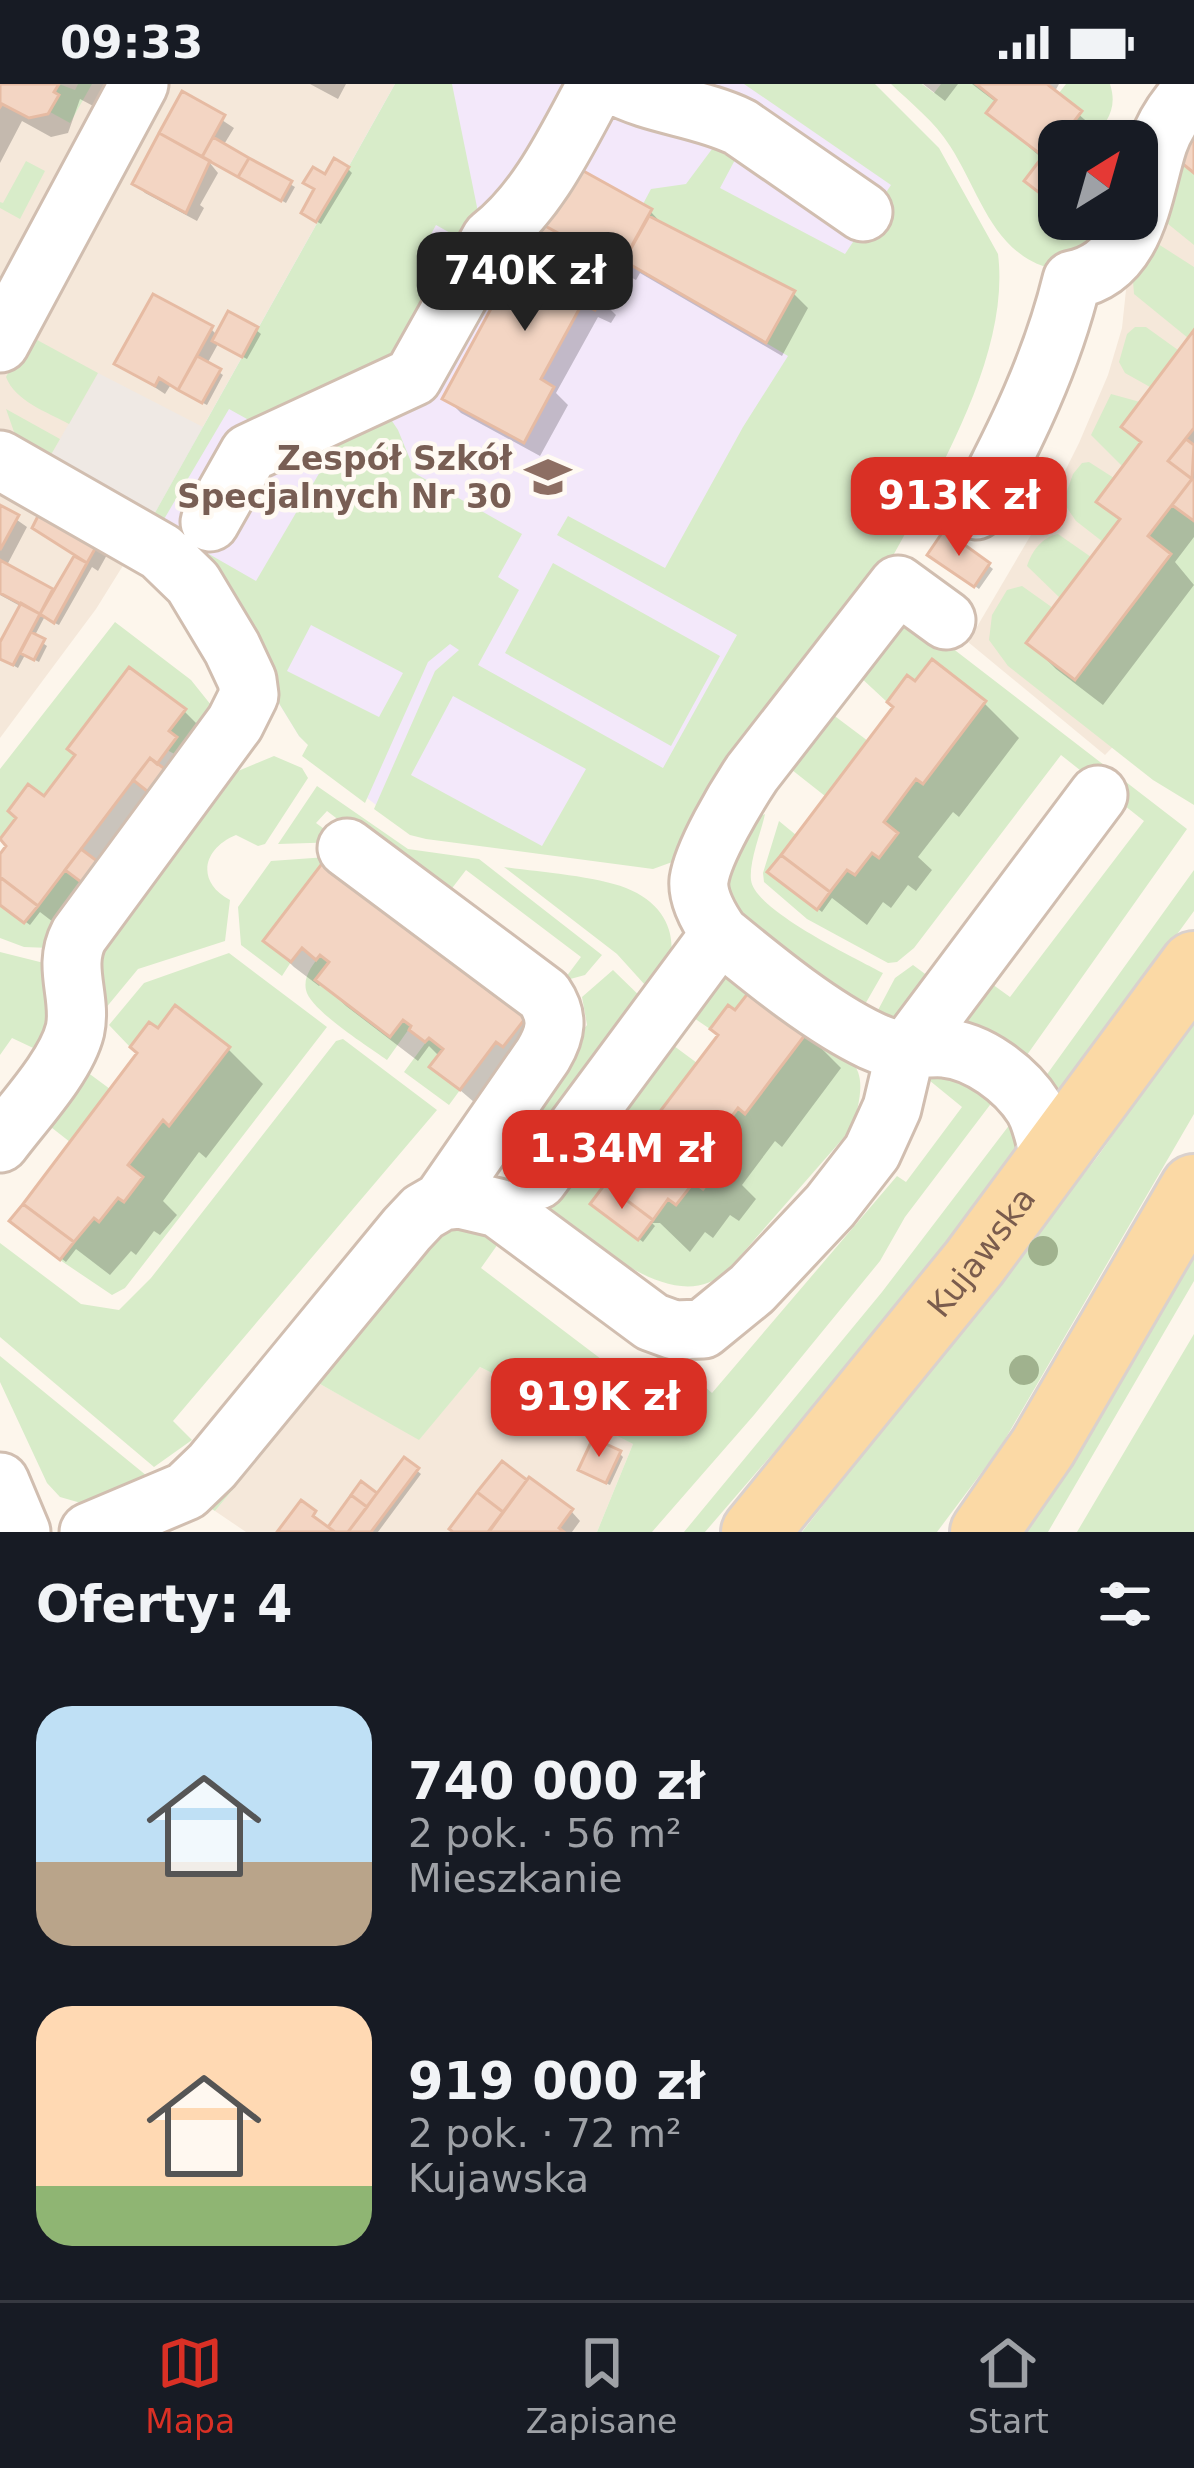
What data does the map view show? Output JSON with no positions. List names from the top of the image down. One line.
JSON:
{"streets":{"main road":["Kujawska"]},"places":{"school or university":["Zespół Szkół Specjalnych Nr 30"]},"north":"top right","page":{"status":"09:33","price":["740K zł","913K zł","1.34M zł","919K zł"],"heading":"Oferty: 4","list":[{"name":"740 000 zł","note":"2 pok. · 56 m² · Mieszkanie"},{"name":"919 000 zł","note":"2 pok. · 72 m² · Kujawska"}],"tabs":["Mapa","Zapisane","Start"]}}
